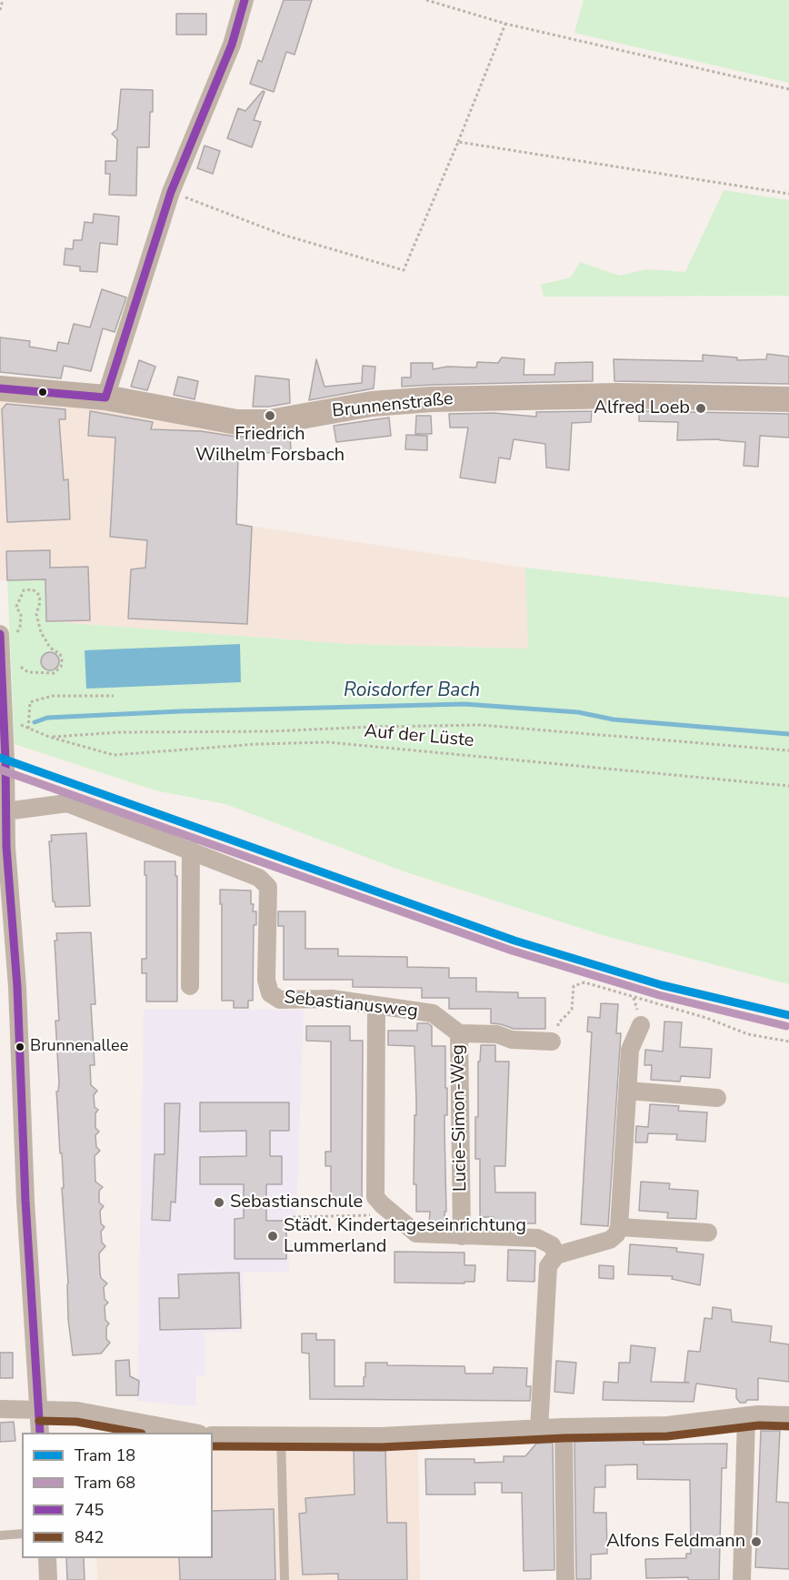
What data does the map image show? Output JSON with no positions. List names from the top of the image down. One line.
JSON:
{"streets":{"street":["Brunnenstraße","Sebastianusweg","Lucie-Simon-Weg"],"path":["Auf der Lüste"]},"crossings":[["Sebastianusweg","Lucie-Simon-Weg"]],"water":["Roisdorfer Bach"],"places":["Alfred Loeb","Friedrich Wilhelm Forsbach","Brunnenallee","Sebastianschule","Städt. Kindertageseinrichtung Lummerland","Alfons Feldmann"],"lines":["transit line 745","tram line 18","tram line 68","transit line 842"],"legend":["Tram 18","Tram 68","745","842"]}
